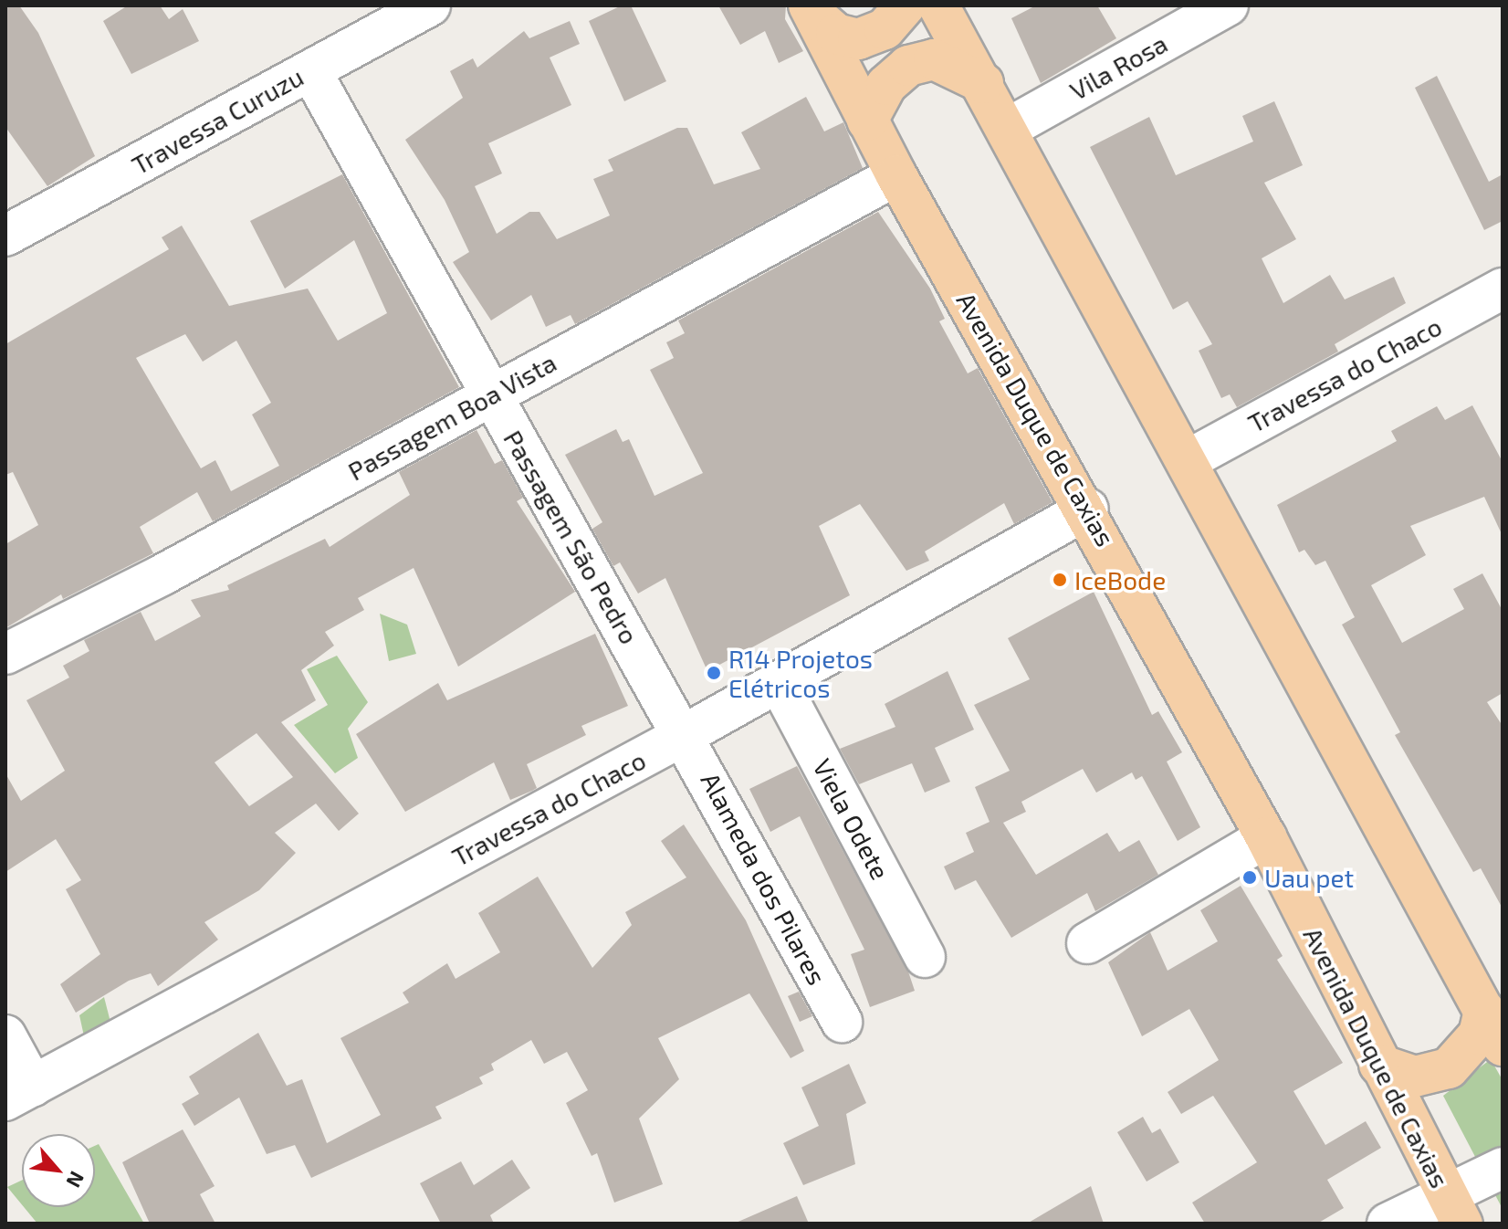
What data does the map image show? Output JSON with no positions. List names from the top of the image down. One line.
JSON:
{"streets":{"main road":["Avenida Duque de Caxias"],"street":["Vila Rosa","Travessa Curuzu","Travessa do Chaco","Passagem Boa Vista","Passagem São Pedro","Viela Odete","Alameda dos Pilares"]},"crossings":[["Travessa Curuzu","Passagem São Pedro"],["Travessa do Chaco","Avenida Duque de Caxias"],["Travessa do Chaco","Passagem São Pedro"],["Travessa do Chaco","Viela Odete"],["Travessa do Chaco","Alameda dos Pilares"],["Passagem Boa Vista","Avenida Duque de Caxias"],["Passagem Boa Vista","Passagem São Pedro"],["Passagem São Pedro","Alameda dos Pilares"]],"places":["IceBode","R14 Projetos Elétricos","Uau pet"],"north":"bottom right"}
